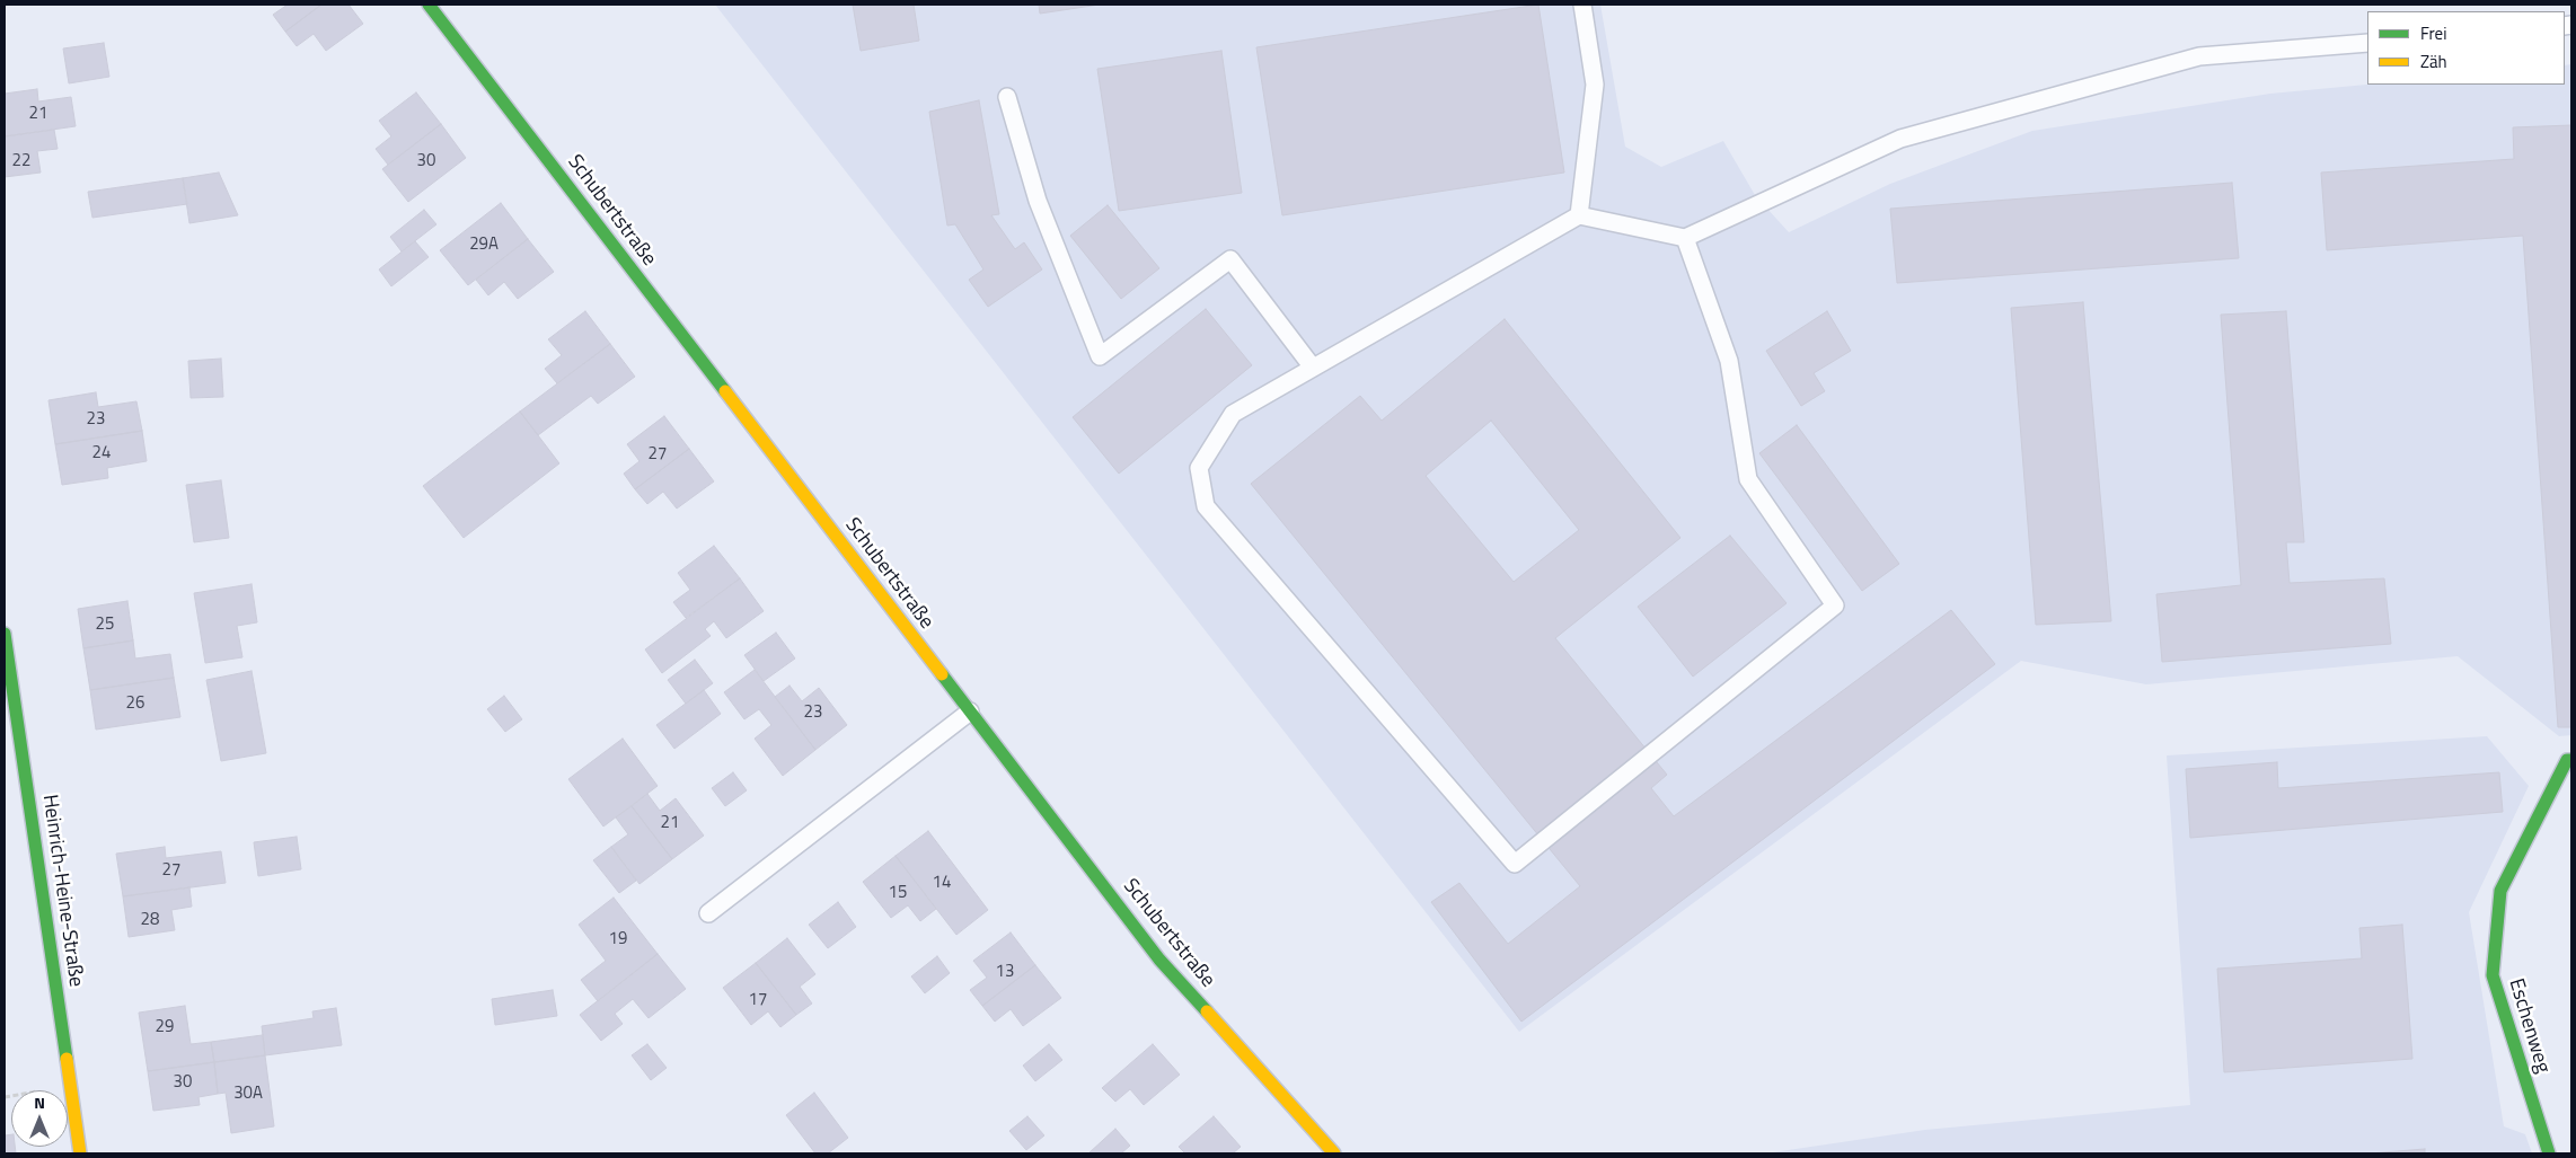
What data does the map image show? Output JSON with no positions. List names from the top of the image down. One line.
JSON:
{"streets":{"street":["Schubertstraße","Heinrich-Heine-Straße","Eschenweg"]},"house_numbers":["21","22","30","29A","23","24","27","25","26","23","21","27","14","15","28","19","13","17","29","30","30A"],"legend":["Frei","Zäh"],"north":"top"}
